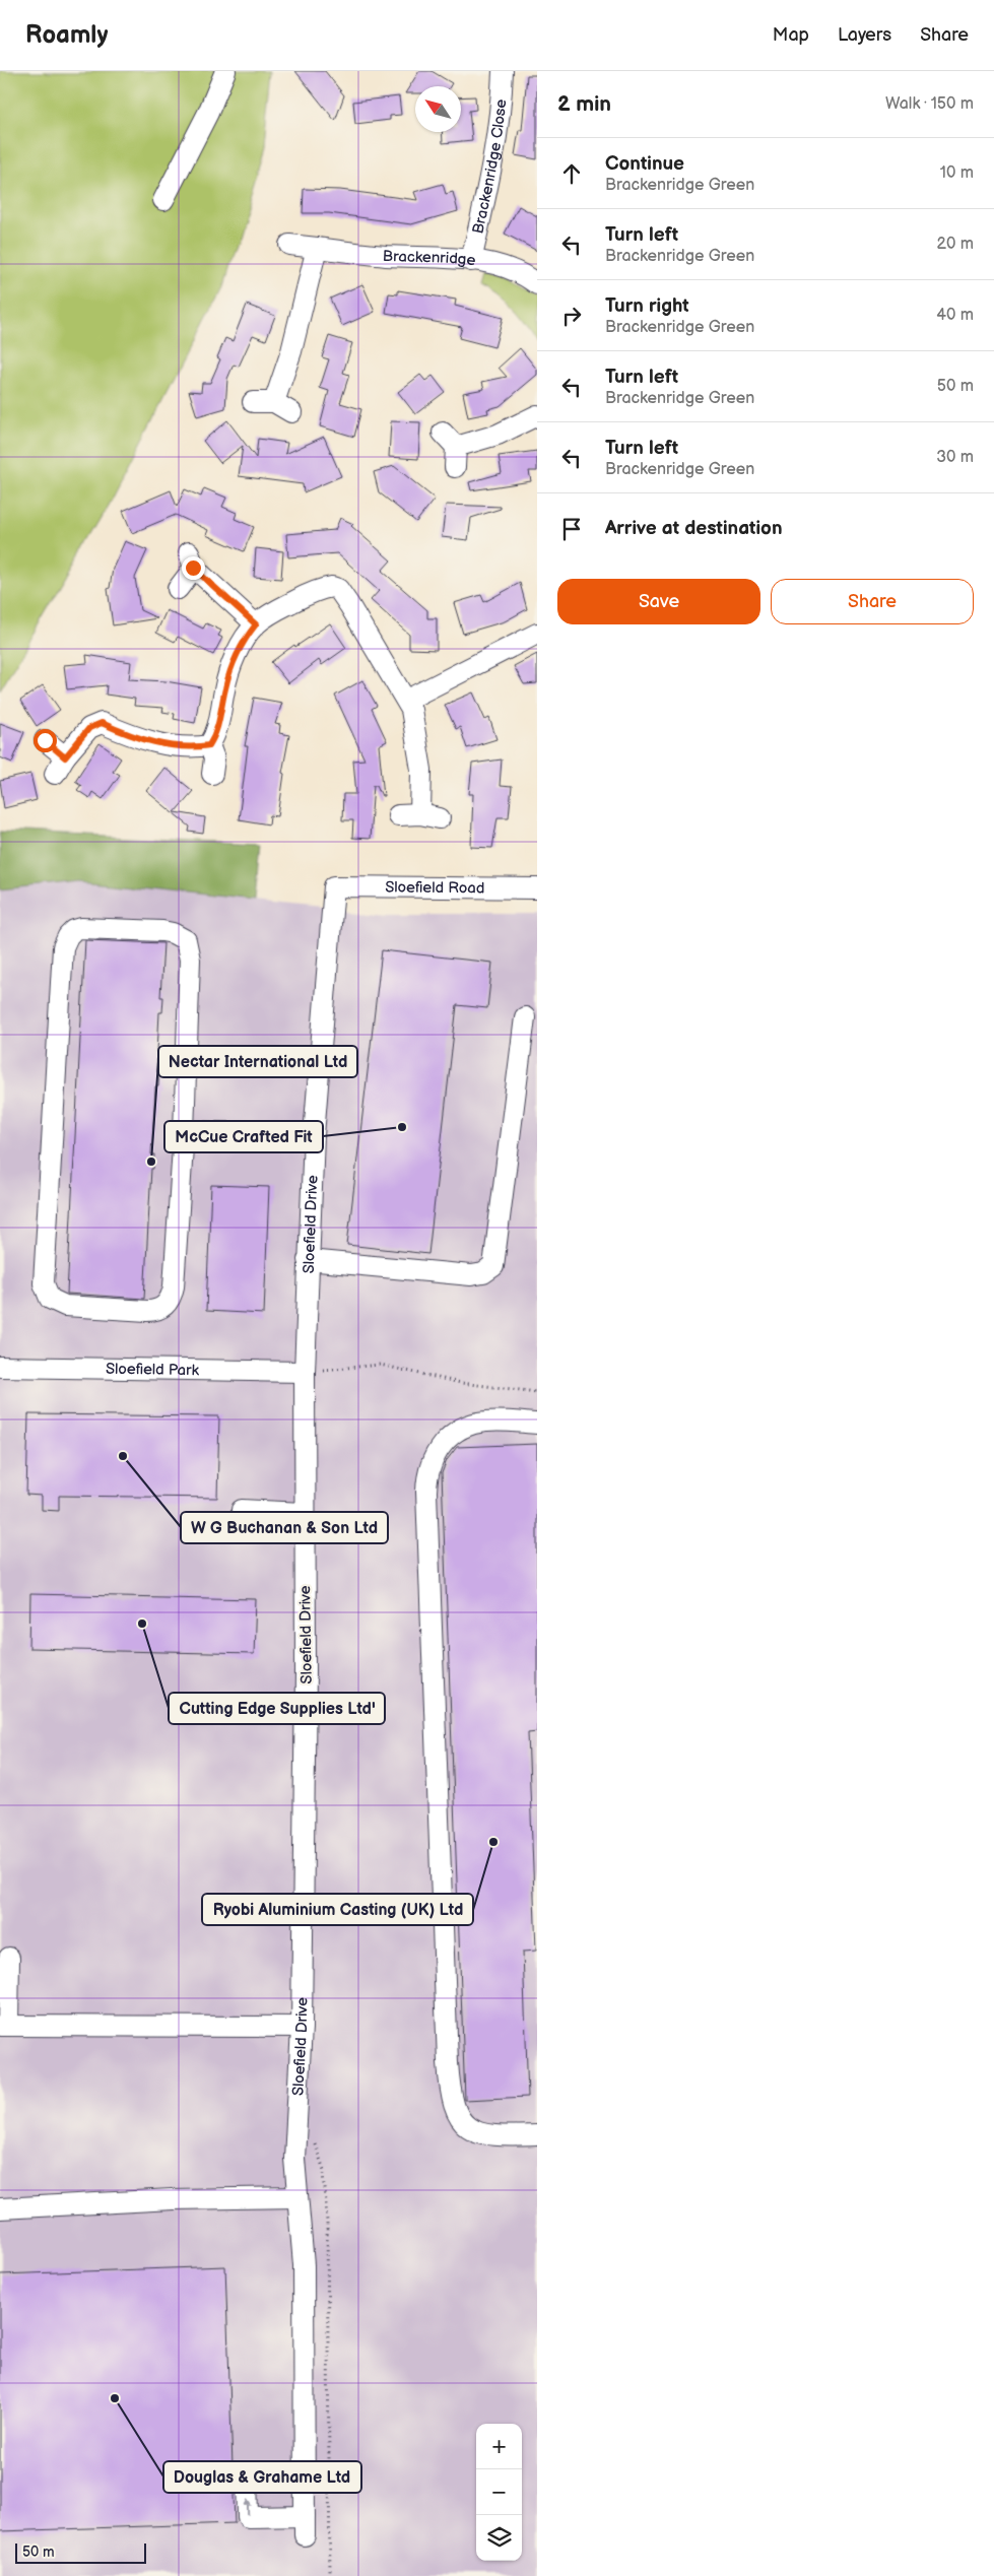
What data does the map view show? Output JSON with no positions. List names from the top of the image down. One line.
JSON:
{"streets":{"street":["Brackenridge Close","Brackenridge","Sloefield Road","Sloefield Drive","Sloefield Park"]},"crossings":[["Brackenridge Close","Brackenridge"],["Sloefield Road","Sloefield Drive"],["Sloefield Drive","Sloefield Park"]],"places":["McCue Crafted Fit","Nectar International Ltd","W G Buchanan & Son Ltd","Cutting Edge Supplies Ltd'","Ryobi Aluminium Casting (UK) Ltd","Douglas & Grahame Ltd"],"scale_bar":"50 m","north":"top left","page":{"header":"Roamly","nav":["Map","Layers","Share"],"heading":["2 min","Walk · 150 m"],"list":[["Continue","Brackenridge Green","10 m"],["Turn left","Brackenridge Green","20 m"],["Turn right","Brackenridge Green","40 m"],["Turn left","Brackenridge Green","50 m"],["Turn left","Brackenridge Green","30 m"],"Arrive at destination"],"buttons":["Save","Share"],"map_buttons":["+","−"],"scale":"50 m"}}
